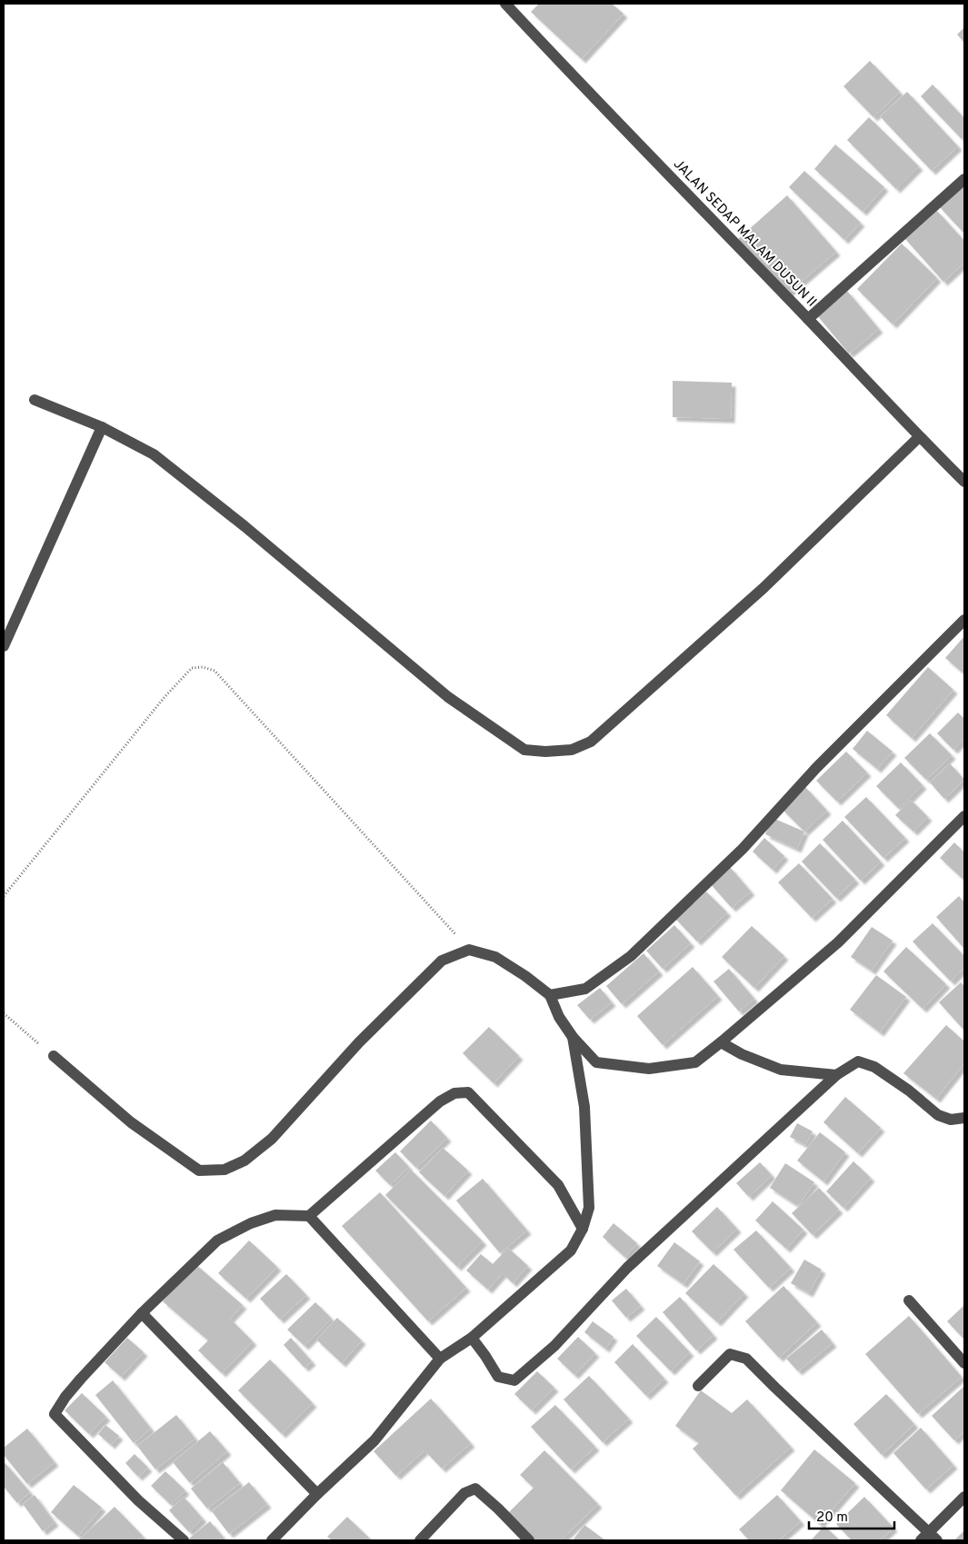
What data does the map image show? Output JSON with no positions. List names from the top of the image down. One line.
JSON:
{"streets":{"street":["JALAN SEDAP MALAM DUSUN II"]},"scale_bar":"20 m"}
